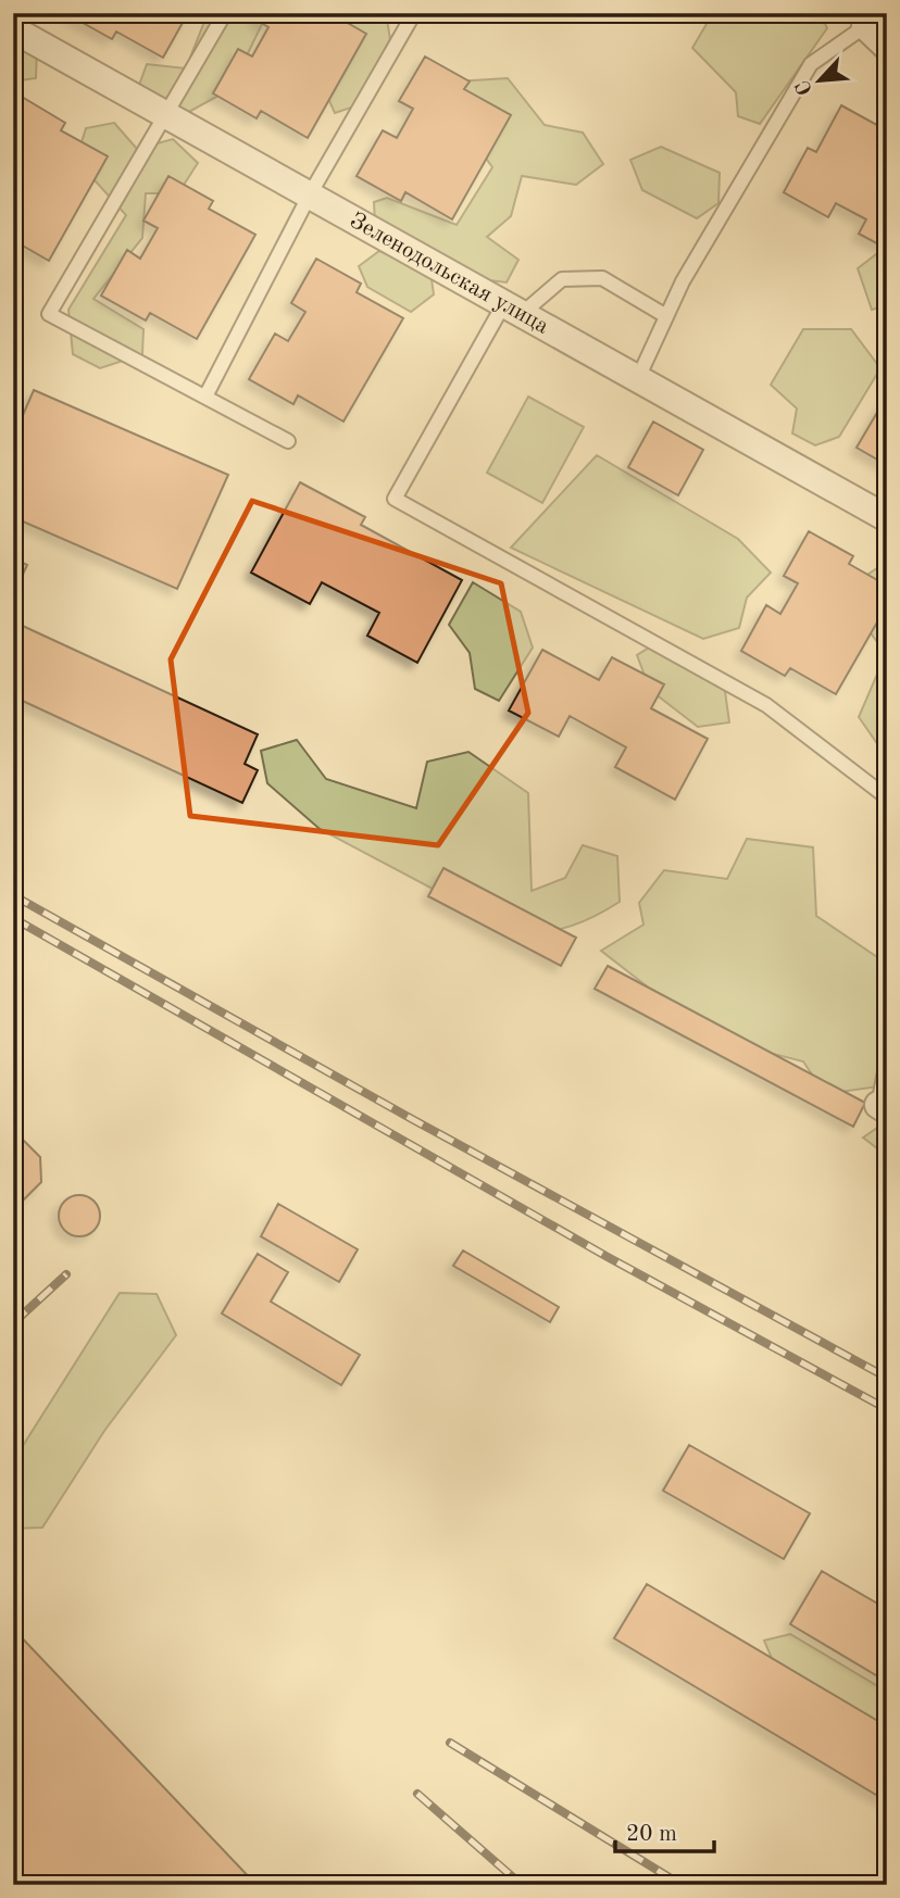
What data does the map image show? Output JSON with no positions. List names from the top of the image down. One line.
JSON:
{"streets":{"street":["Зеленодольская улица"]},"scale_bar":"20 m","north":"bottom left"}
